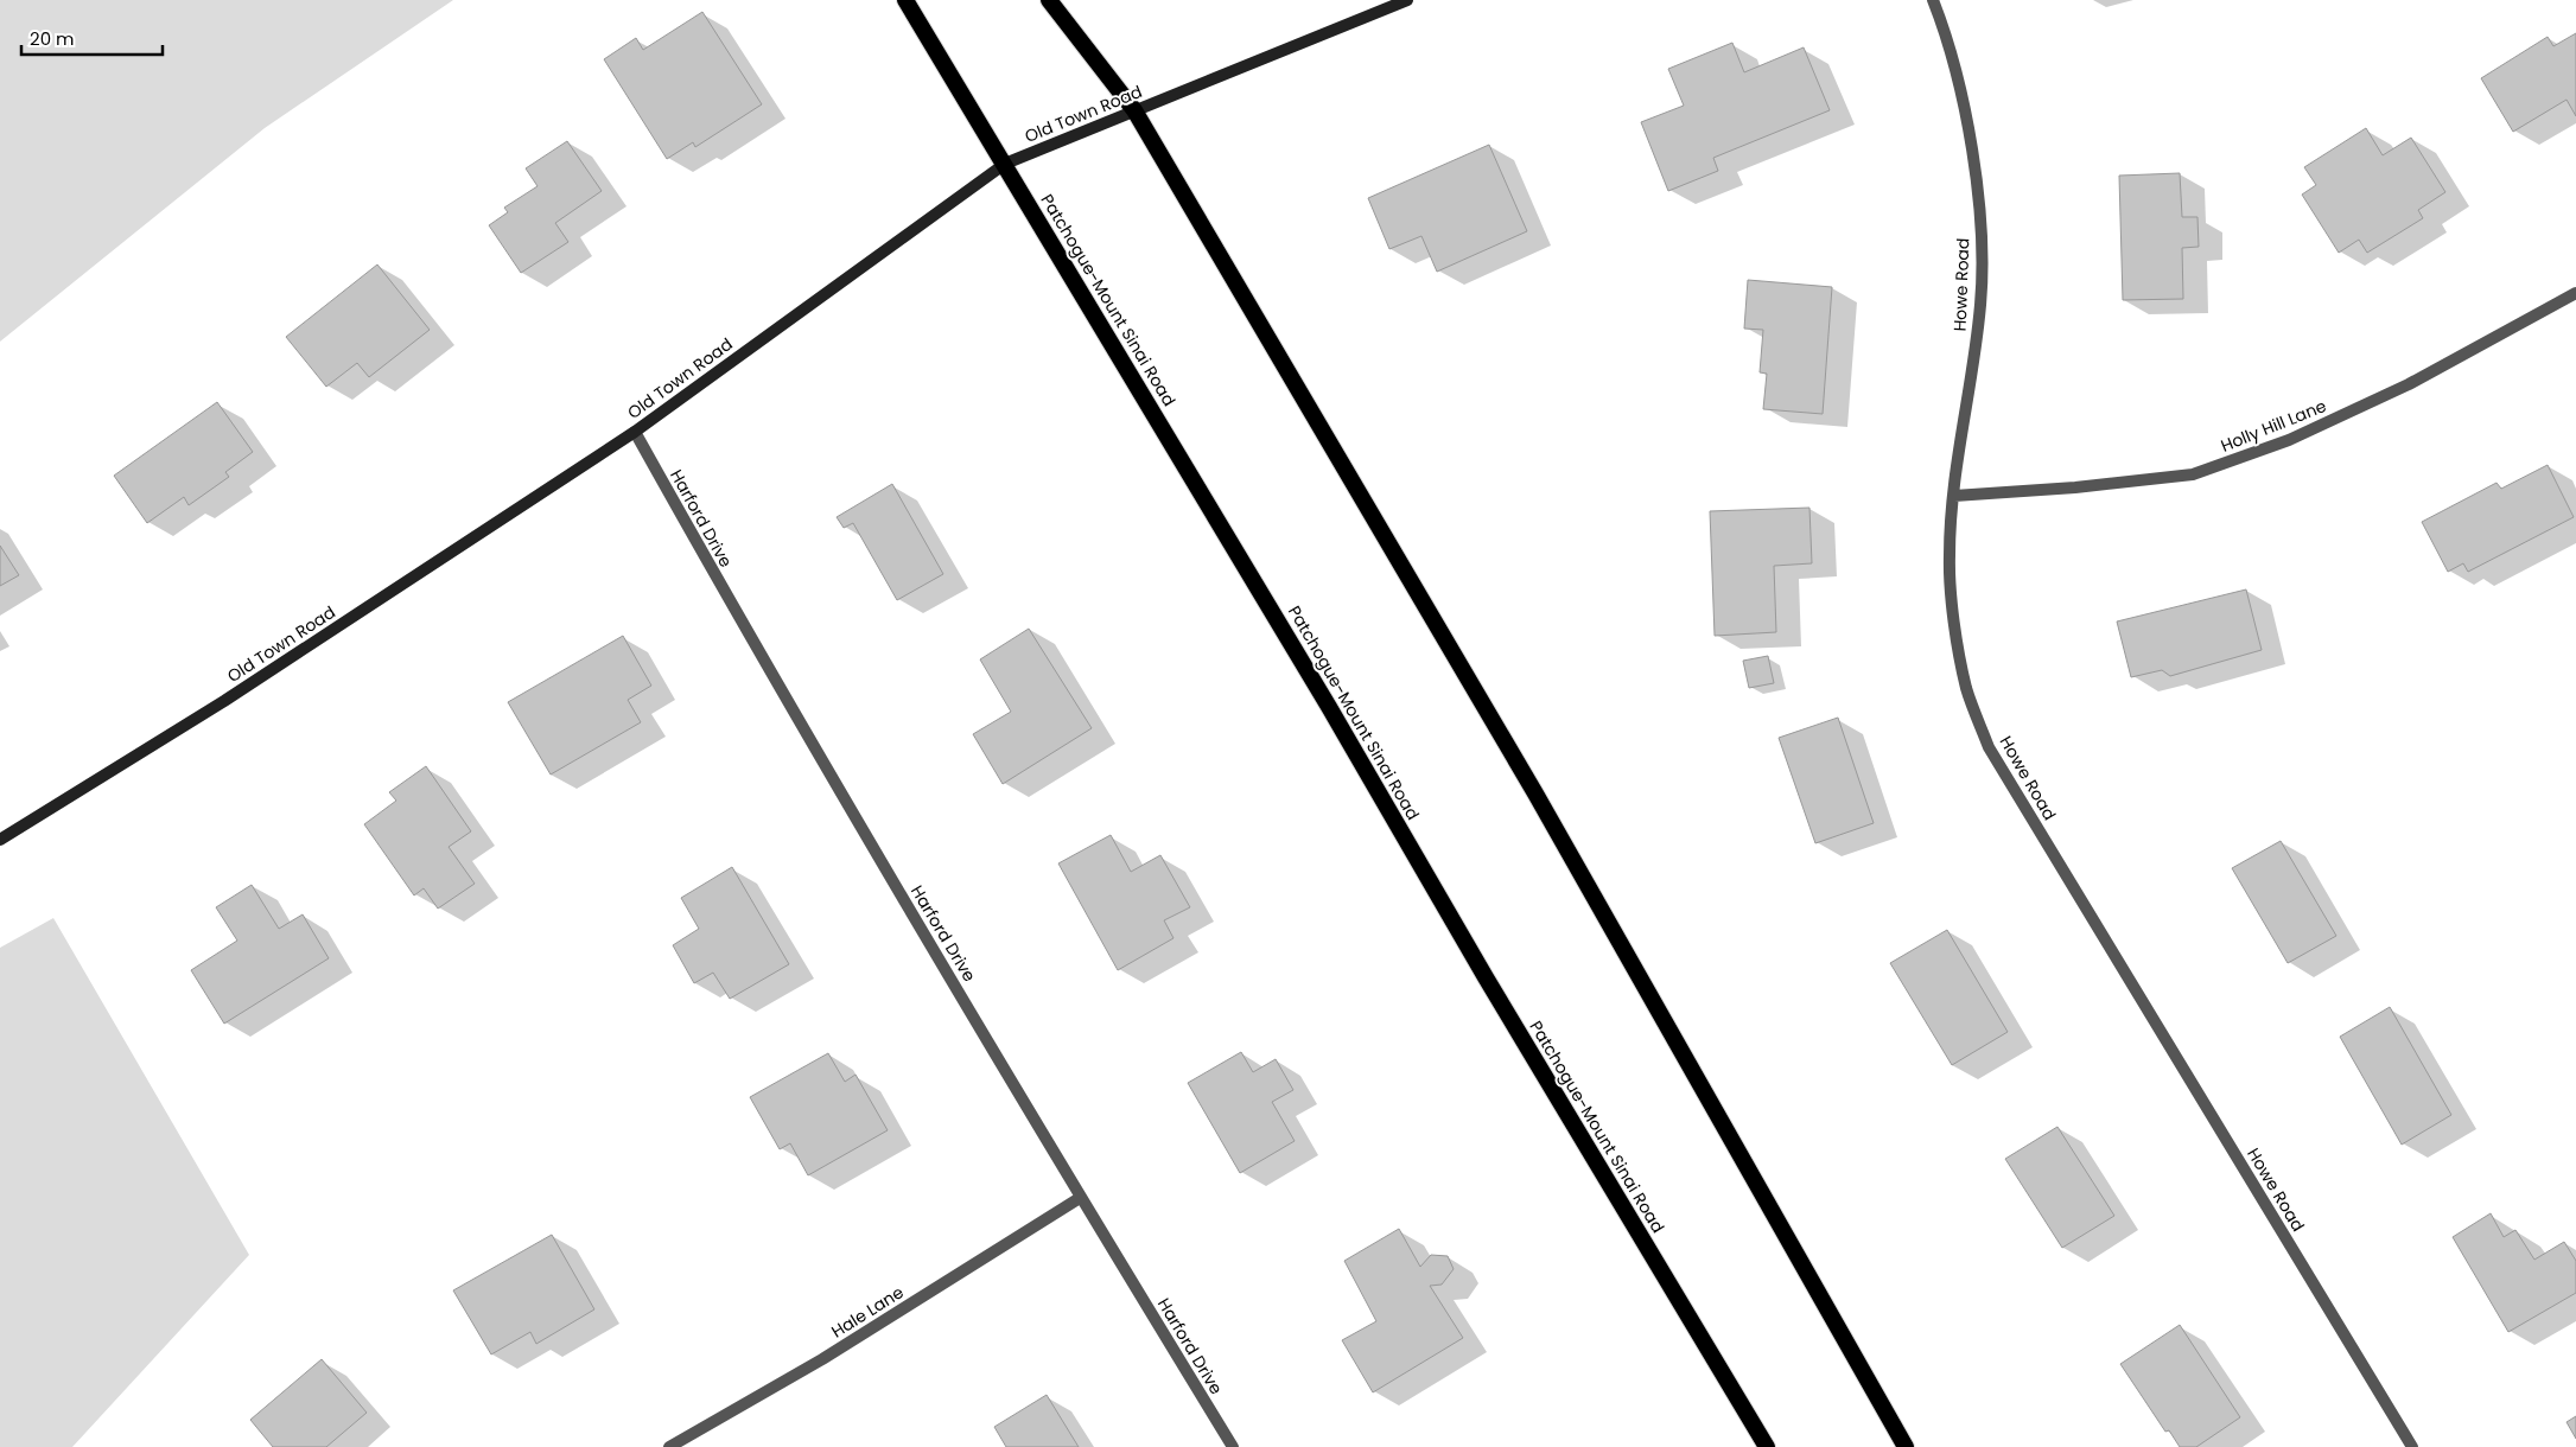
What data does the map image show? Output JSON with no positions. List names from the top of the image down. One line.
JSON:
{"streets":{"highway":["Patchogue-Mount Sinai Road"],"main road":["Old Town Road"],"street":["Howe Road","Holly Hill Lane","Harford Drive","Hale Lane"]},"crossings":[["Old Town Road","Patchogue-Mount Sinai Road"],["Old Town Road","Harford Drive"],["Howe Road","Holly Hill Lane"],["Harford Drive","Hale Lane"]],"scale_bar":"20 m"}
